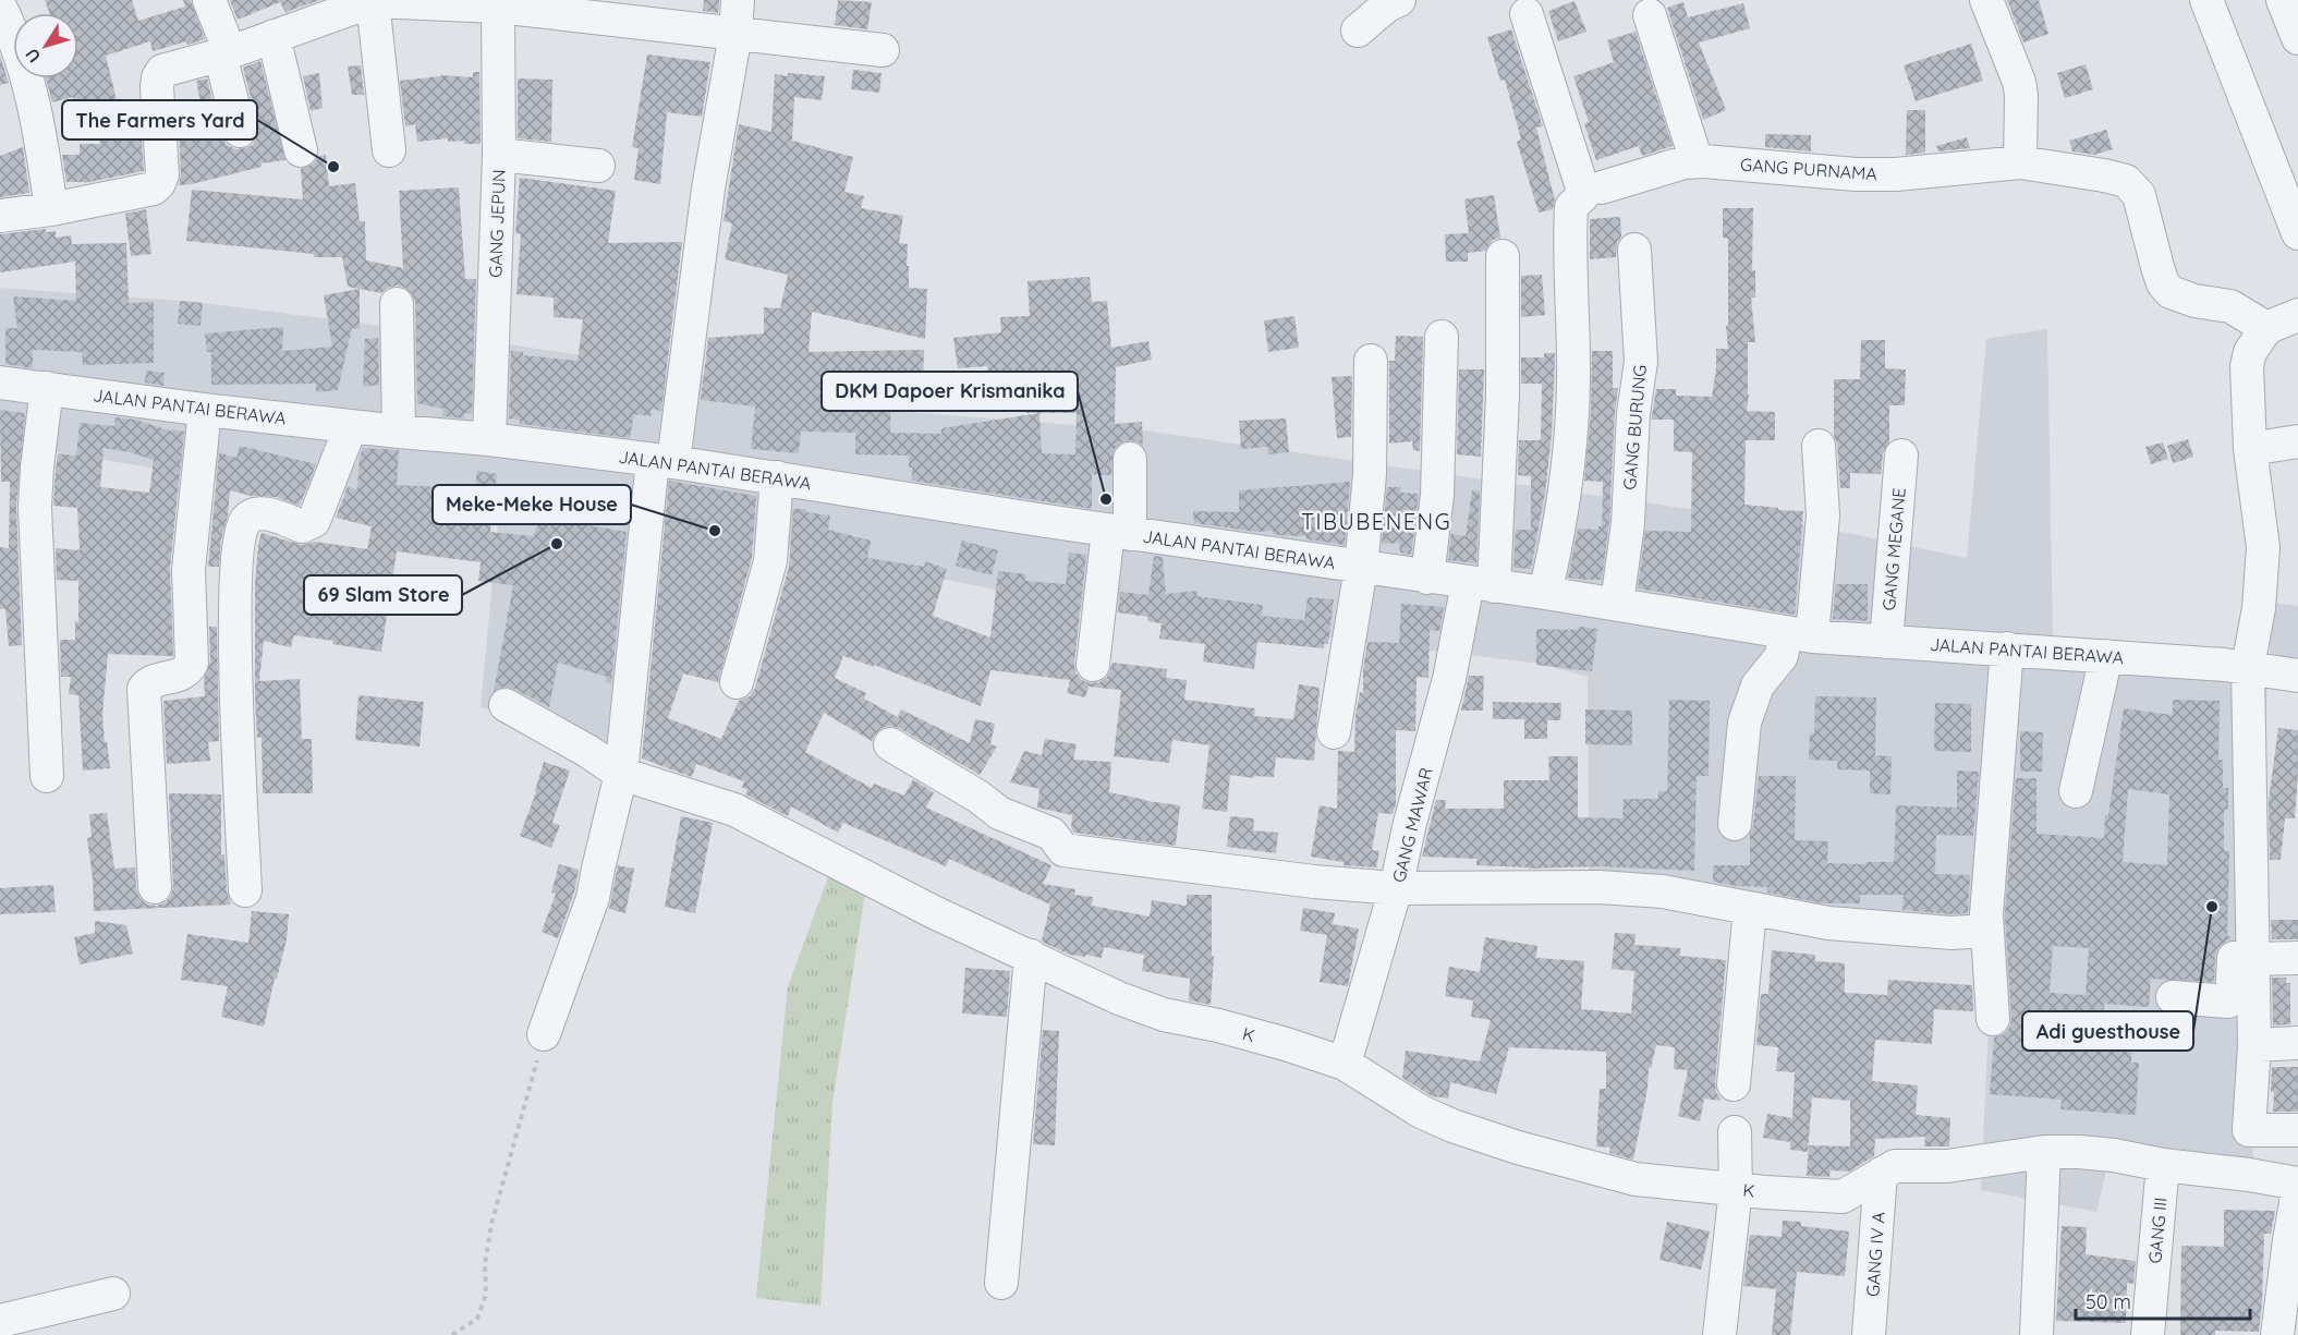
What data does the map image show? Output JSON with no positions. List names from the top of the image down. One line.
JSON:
{"streets":{"street":["GANG PURNAMA","GANG JEPUN","JALAN PANTAI BERAWA","GANG BURUNG","GANG MEGANE","GANG MAWAR","K","GANG III","GANG IV A"]},"crossings":[["GANG JEPUN","JALAN PANTAI BERAWA"],["JALAN PANTAI BERAWA","GANG BURUNG"],["JALAN PANTAI BERAWA","GANG MEGANE"],["JALAN PANTAI BERAWA","GANG MAWAR"],["GANG MAWAR","K"],["K","GANG III"],["K","GANG IV A"]],"districts":["TIBUBENENG"],"places":["The Farmers Yard","DKM Dapoer Krismanika","Meke-Meke House","69 Slam Store","Adi guesthouse"],"scale_bar":"50 m","north":"bottom left"}
